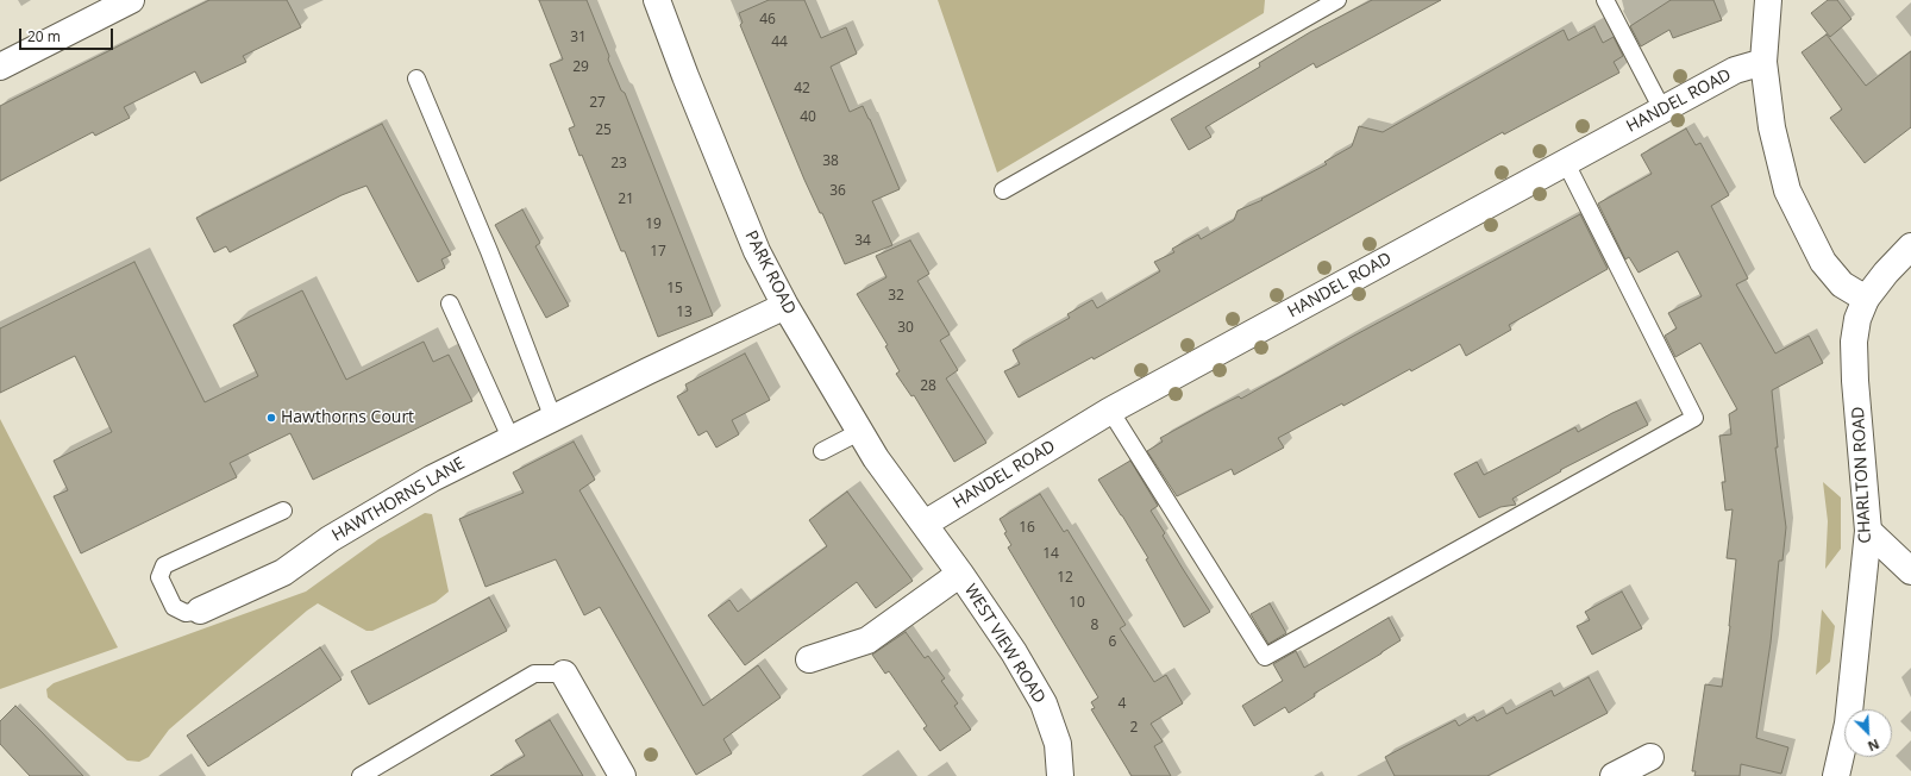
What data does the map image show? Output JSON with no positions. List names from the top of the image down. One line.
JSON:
{"streets":{"street":["HANDEL ROAD","PARK ROAD","CHARLTON ROAD","HAWTHORNS LANE","WEST VIEW ROAD"]},"crossings":[["HANDEL ROAD","PARK ROAD"],["HANDEL ROAD","WEST VIEW ROAD"],["PARK ROAD","HAWTHORNS LANE"],["PARK ROAD","WEST VIEW ROAD"]],"places":["Hawthorns Court"],"house_numbers":["46","31","44","29","42","27","40","25","38","23","36","21","19","34","17","15","32","13","30","28","16","14","12","10","8","6","4","2"],"scale_bar":"20 m","north":"bottom right"}
